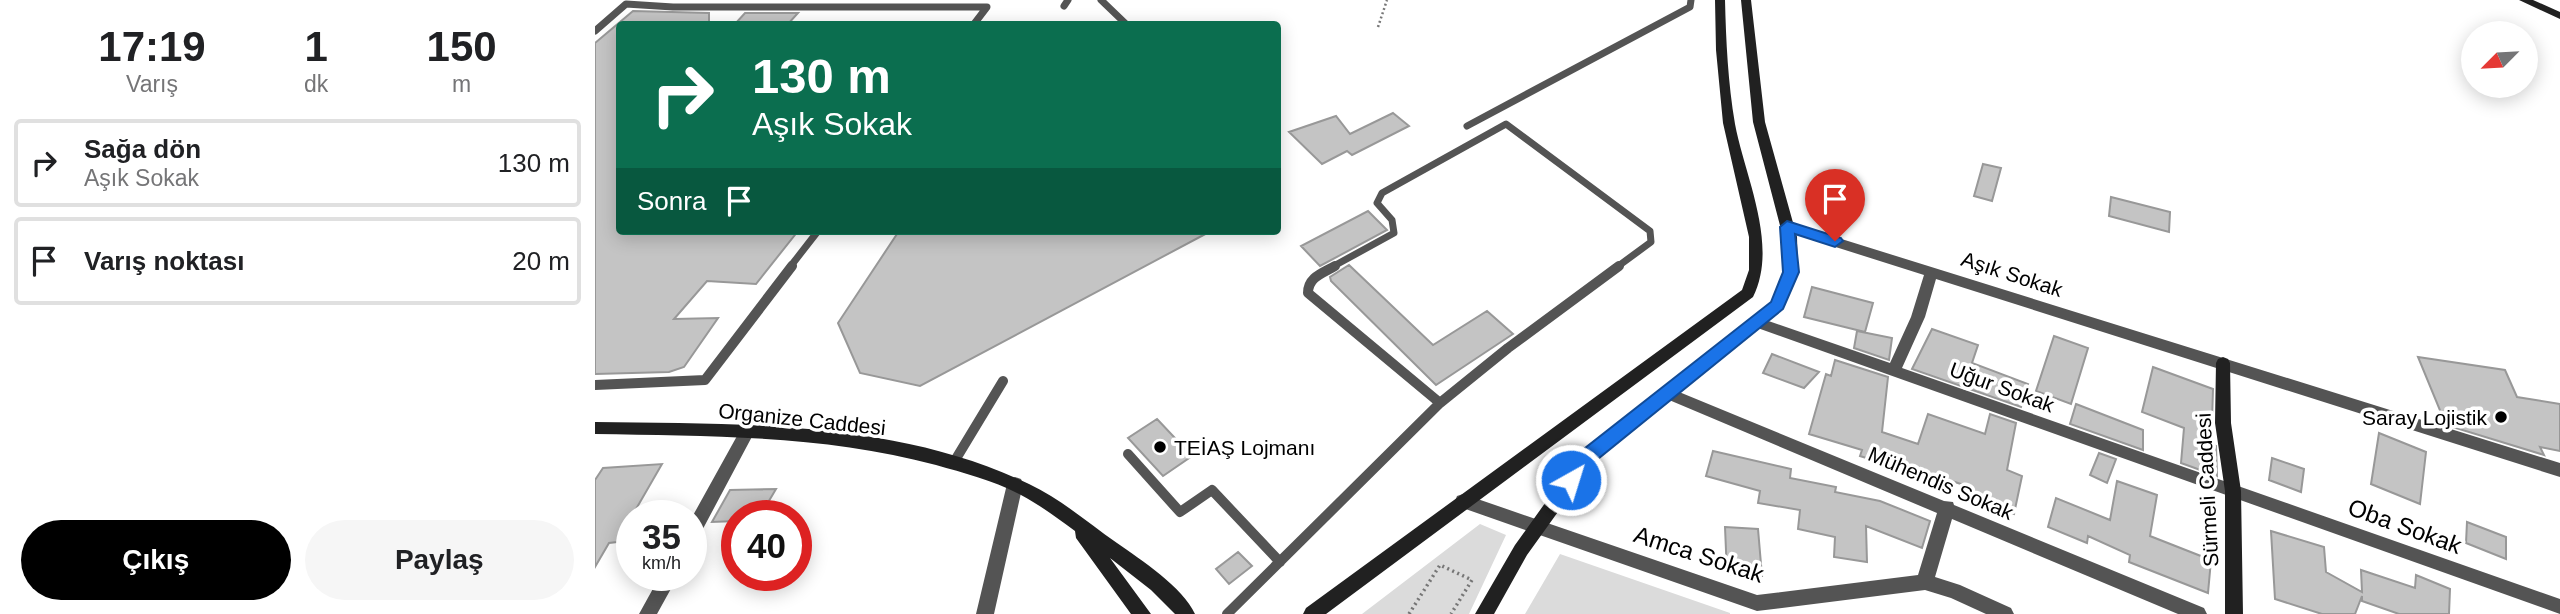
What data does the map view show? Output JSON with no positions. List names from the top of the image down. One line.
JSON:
{"streets":{"street":["Aşık Sokak","Uğur Sokak","Organize Caddesi","Mühendis Sokak","Sürmeli Caddesi","Oba Sokak","Amca Sokak"]},"crossings":[["Aşık Sokak","Sürmeli Caddesi"],["Uğur Sokak","Sürmeli Caddesi"],["Uğur Sokak","Oba Sokak"],["Sürmeli Caddesi","Oba Sokak"]],"places":["Saray Lojistik","TEİAŞ Lojmanı"],"north":"bottom left","page":{"eta":["17:19","Varış","1","dk","150","m"],"turn":["130 m","Aşık Sokak"],"list":[{"name":"Sağa dön","note":"Aşık Sokak","value":"130 m"},{"name":"Varış noktası","value":"20 m"}],"then":"Sonra","speed":"35 km/h","limit":"40","buttons":["Çıkış","Paylaş"]}}
